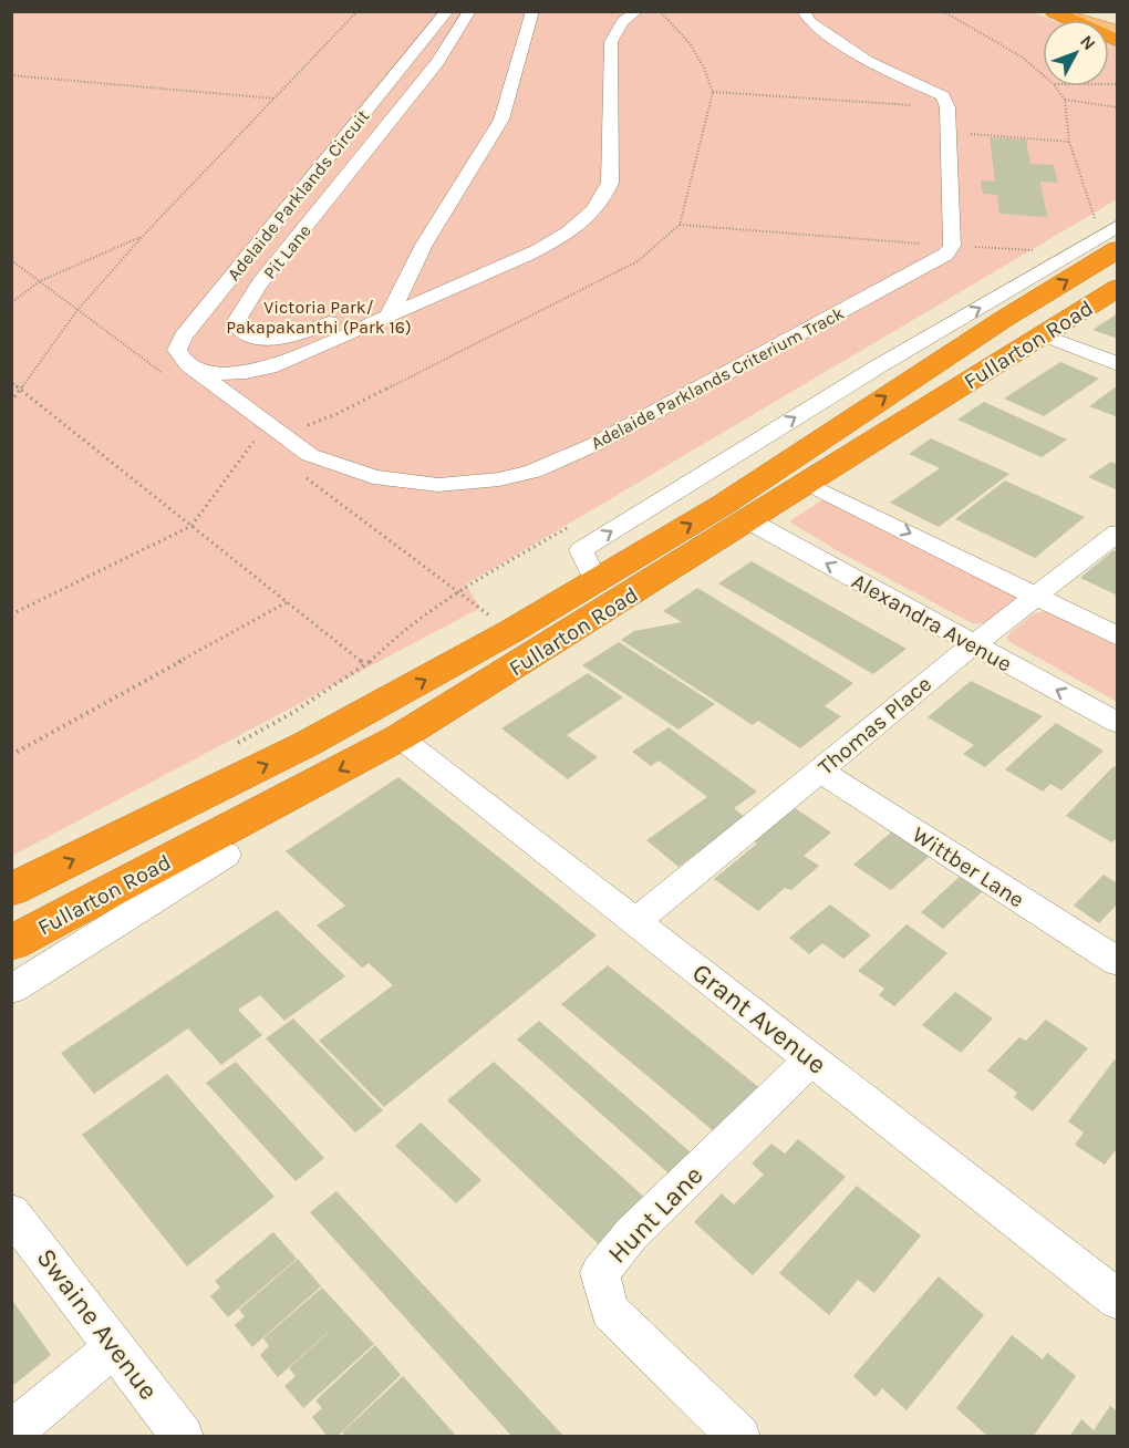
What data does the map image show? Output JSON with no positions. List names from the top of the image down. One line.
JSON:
{"streets":{"highway":["Fullarton Road"],"street":["Adelaide Parklands Circuit","Pit Lane","Adelaide Parklands Criterium Track","Alexandra Avenue","Thomas Place","Wittber Lane","Grant Avenue","Hunt Lane","Swaine Avenue"]},"crossings":[["Adelaide Parklands Circuit","Adelaide Parklands Criterium Track"],["Fullarton Road","Alexandra Avenue"],["Fullarton Road","Grant Avenue"],["Alexandra Avenue","Thomas Place"],["Thomas Place","Wittber Lane"],["Thomas Place","Grant Avenue"],["Grant Avenue","Hunt Lane"]],"parks":["Victoria Park/ Pakapakanthi (Park 16)"],"north":"top right"}
